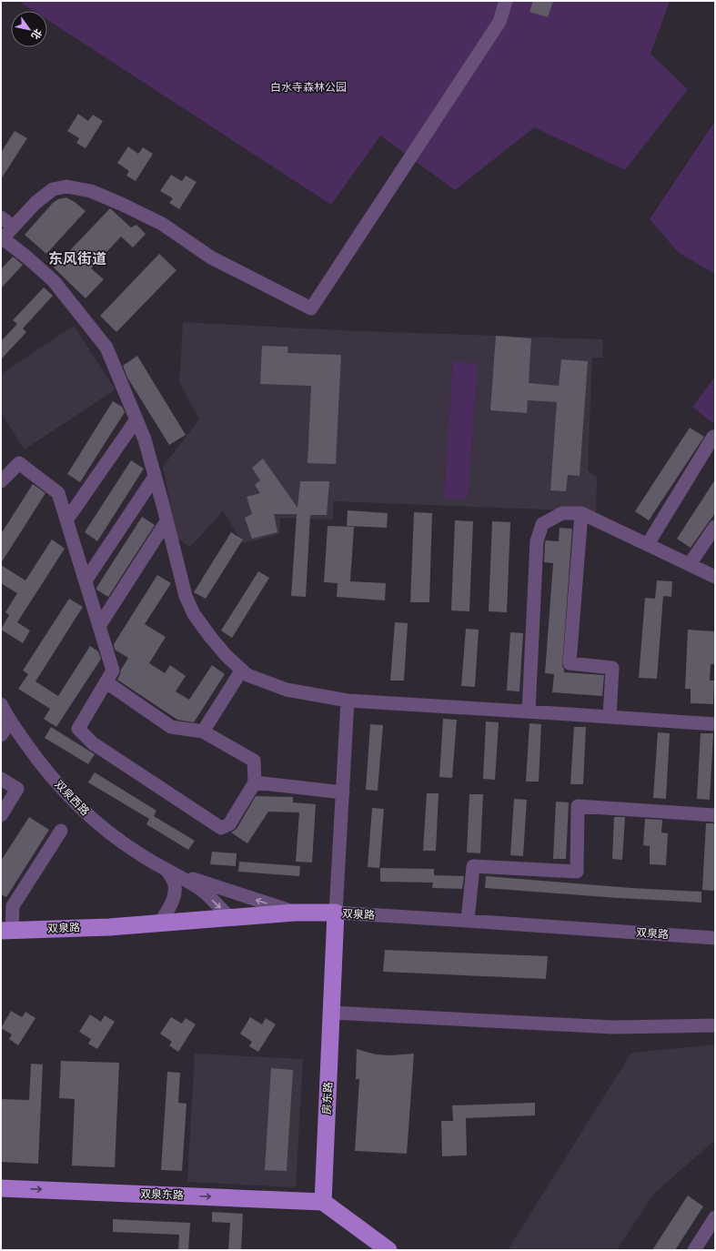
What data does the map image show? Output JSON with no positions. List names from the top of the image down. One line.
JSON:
{"streets":{"main road":["双泉路","房东路","双泉东路"],"street":["双泉西路"]},"crossings":[["双泉西路","双泉路"],["双泉路","房东路"],["房东路","双泉东路"]],"one_way":["双泉东路"],"districts":["东风街道"],"parks":["白水寺森林公园"],"north":"bottom right"}
